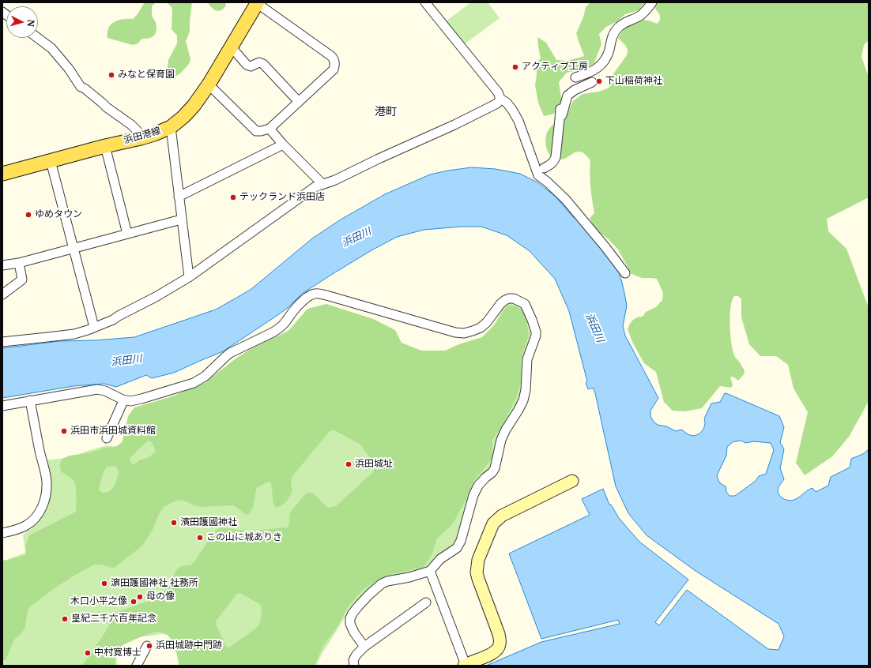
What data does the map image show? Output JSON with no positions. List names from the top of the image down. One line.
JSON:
{"streets":{"main road":["浜田港線"]},"districts":["港町"],"water":["浜田川"],"places":["アクティブ工房","みなと保育園","下山稲荷神社","テックランド浜田店","ゆめタウン","浜田市浜田城資料館","浜田城址","濱田護國神社","この山に城ありき","濵田護國神社 社務所","母の像","木口小平之像","皇紀二千六百年記念","浜田城跡中門跡","中村寛博士"],"north":"right"}
